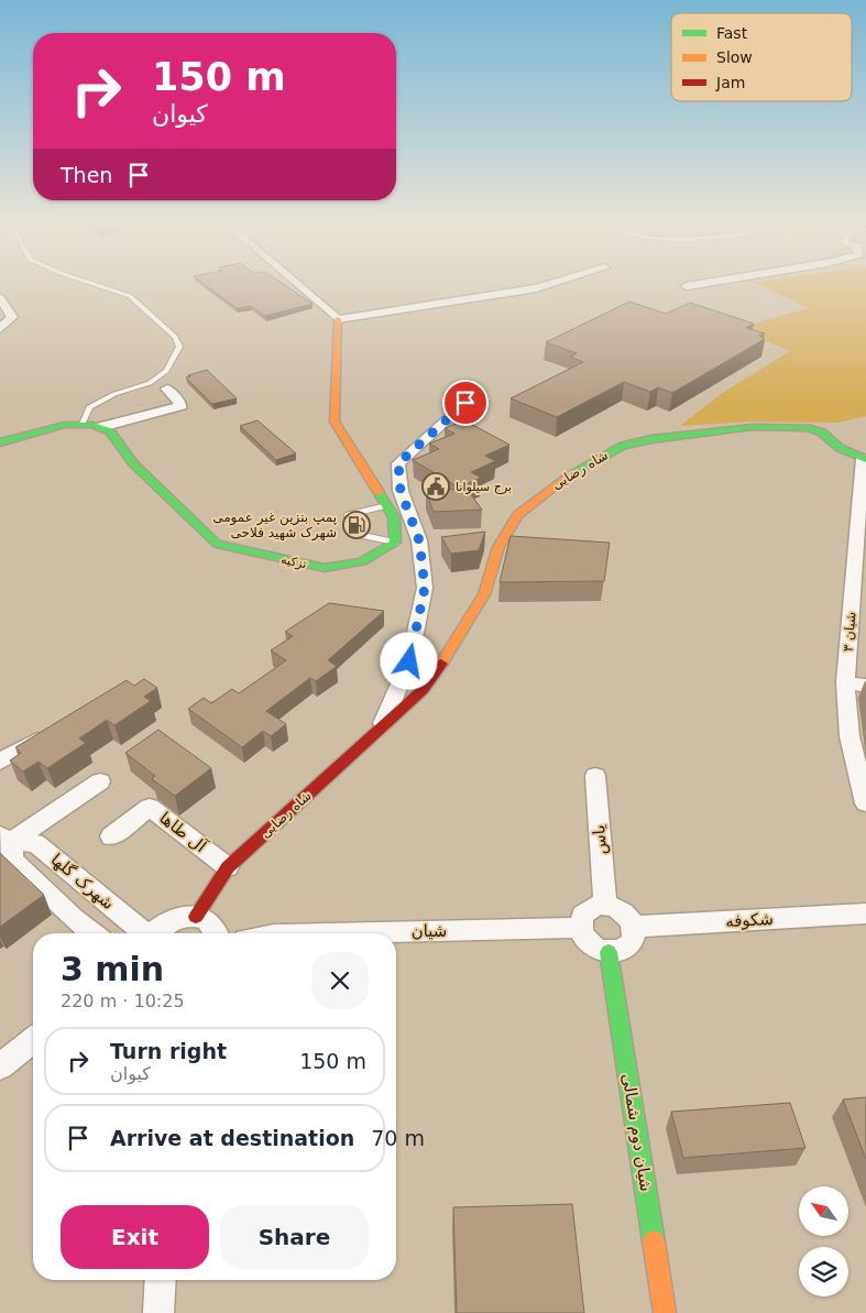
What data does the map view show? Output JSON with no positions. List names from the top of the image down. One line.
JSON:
{"streets":{"street":["شاه رضایی","تزکیه","شیان ۳","آل طاها","یاس","شهرک گلها","شکوفه","شیان","شیان دوم شمالی"]},"crossings":[["شاه رضایی","شیان ۳"],["شاه رضایی","آل طاها"],["یاس","شکوفه"],["یاس","شیان"],["یاس","شیان دوم شمالی"],["شکوفه","شیان"],["شکوفه","شیان دوم شمالی"],["شیان","شیان دوم شمالی"]],"places":{"public building":["برج سیلوانا"],"fuel station":["پمپ بنزین غیر عمومی شهرک شهید فلاحی"]},"legend":["Fast","Slow","Jam"],"north":"top left","page":{"turn":["150 m","کیوان"],"then":"Then","heading":["3 min","220 m · 10:25"],"list":[{"name":"Turn right","note":"کیوان","value":"150 m"},{"name":"Arrive at destination","value":"70 m"}],"buttons":["Exit","Share"]}}
